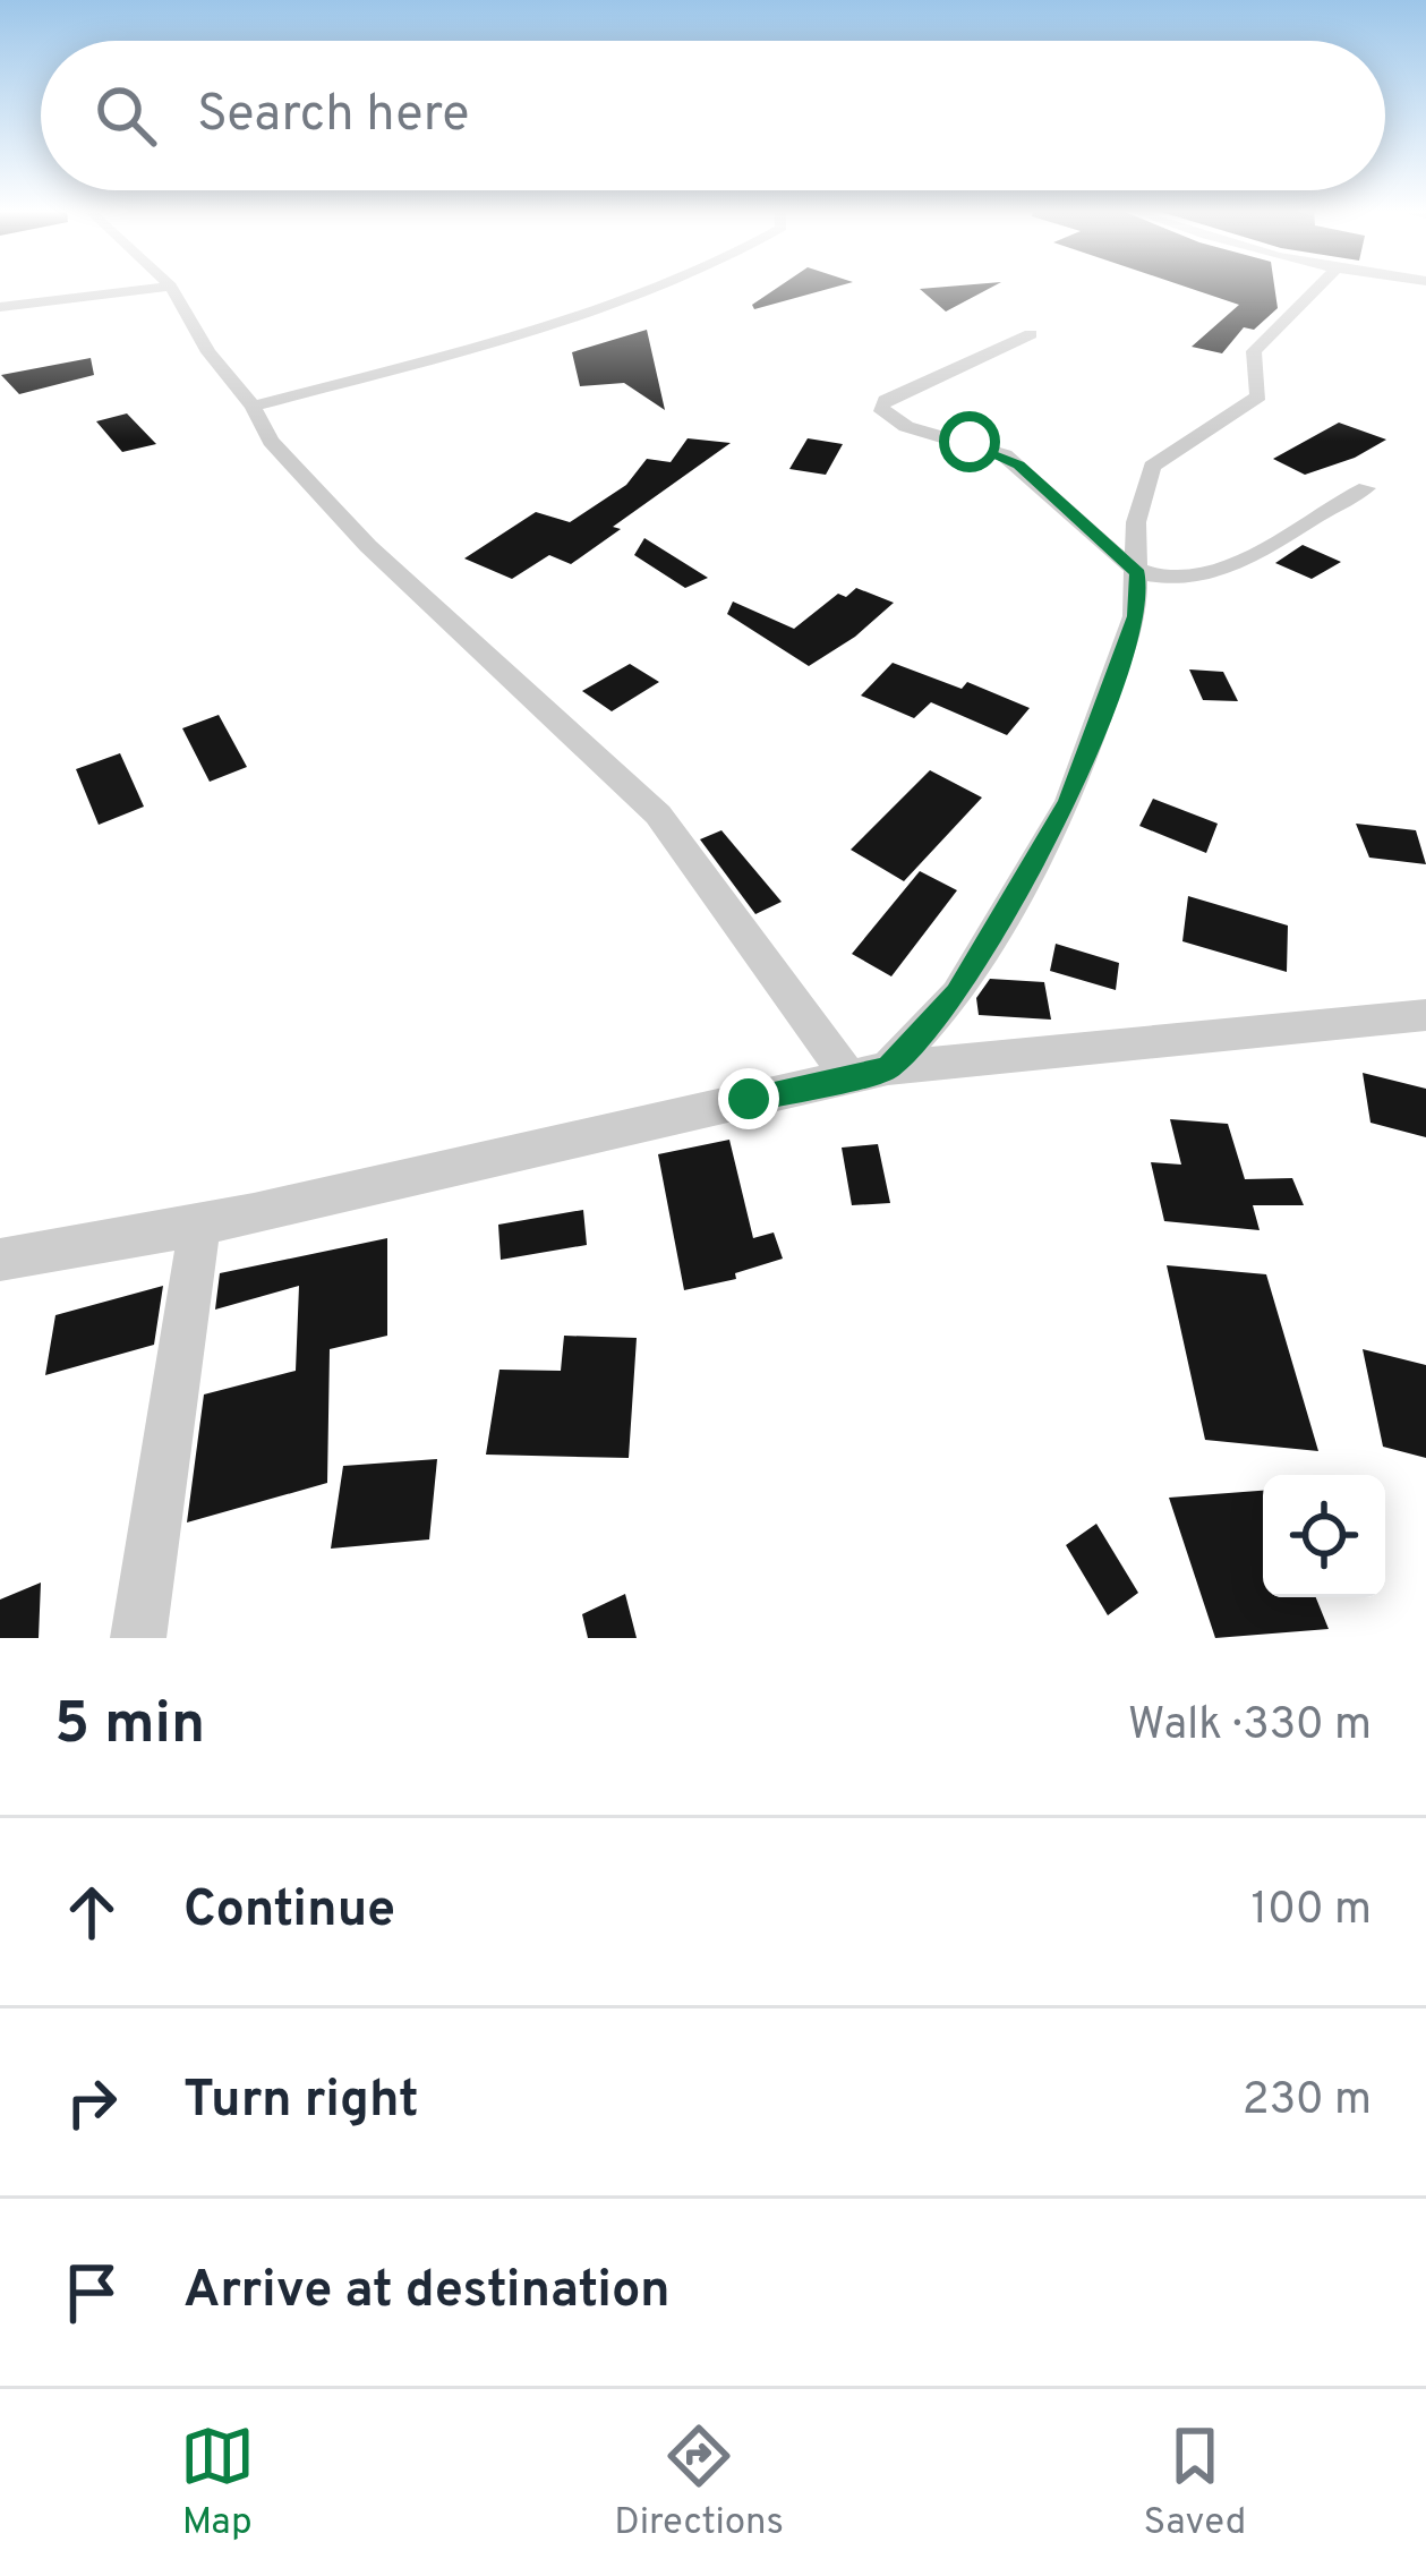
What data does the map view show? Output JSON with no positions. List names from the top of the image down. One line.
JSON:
{"page":{"search":"Search here","heading":["5 min","Walk · 330 m"],"list":[["Continue","100 m"],["Turn right","230 m"],"Arrive at destination"],"nav":["Map","Directions","Saved"]}}
